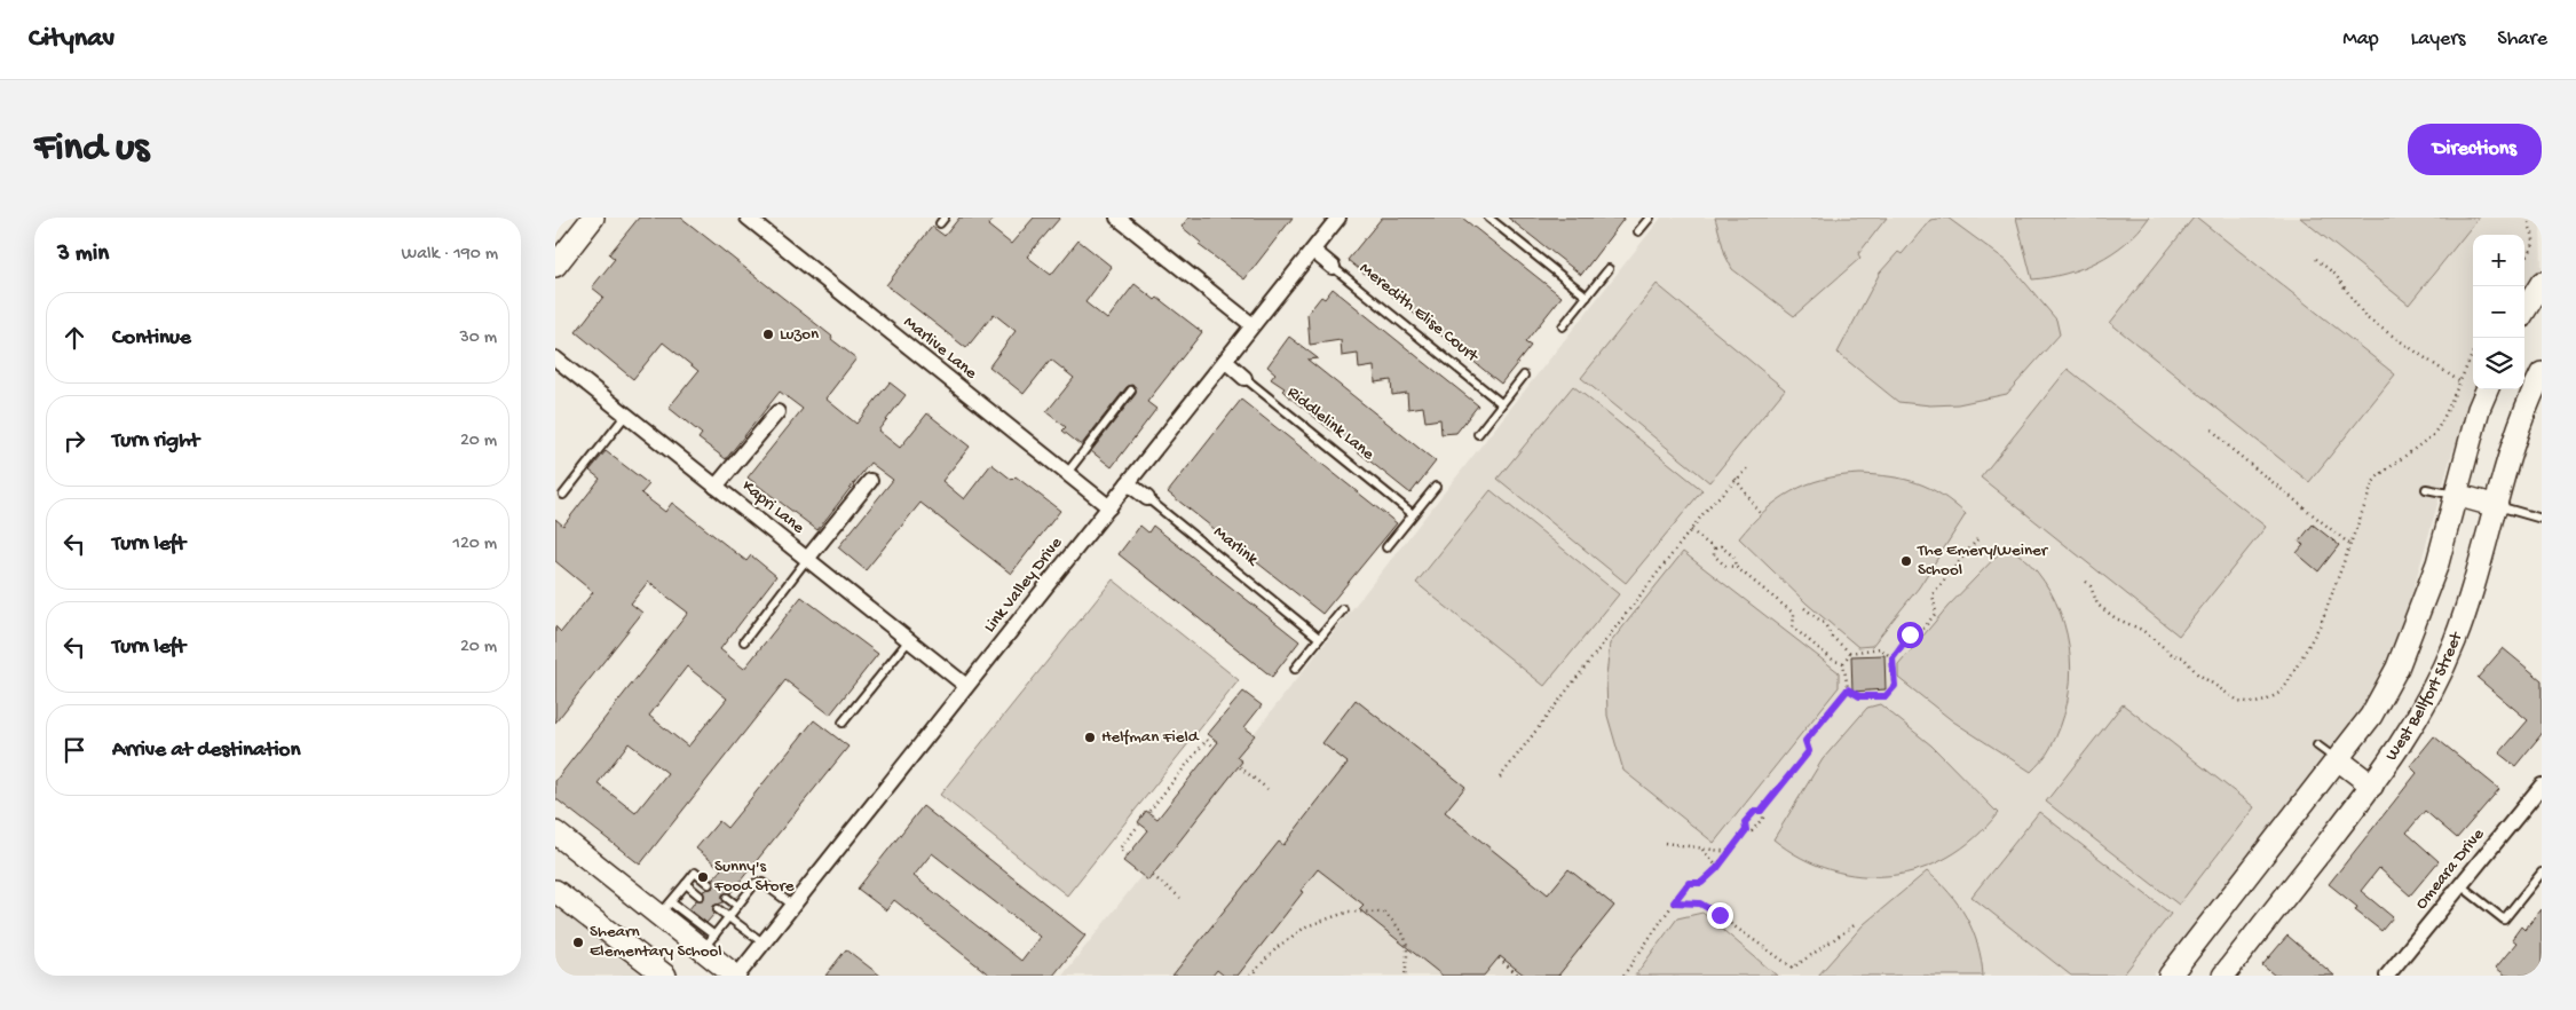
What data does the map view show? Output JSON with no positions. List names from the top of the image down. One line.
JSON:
{"streets":{"main road":["West Bellfort Street"],"street":["Meredith Elise Court","Marlive Lane","Riddlelink Lane","Kapri Lane","Marlink","Link Valley Drive","Omeara Drive"]},"crossings":[["Meredith Elise Court","Link Valley Drive"],["Marlive Lane","Link Valley Drive"],["Riddlelink Lane","Link Valley Drive"],["Kapri Lane","Link Valley Drive"],["Marlink","Link Valley Drive"]],"places":["Luzon","The Emery/Weiner School","Helfman Field","Sunny's Food Store","Shearn Elementary School"],"page":{"header":"Citynav","nav":["Map","Layers","Share"],"buttons":"Directions","title":"Find us","heading":["3 min","Walk · 190 m"],"map_buttons":["+","−"],"list":[["Continue","30 m"],["Turn right","20 m"],["Turn left","120 m"],["Turn left","20 m"],"Arrive at destination"]}}
